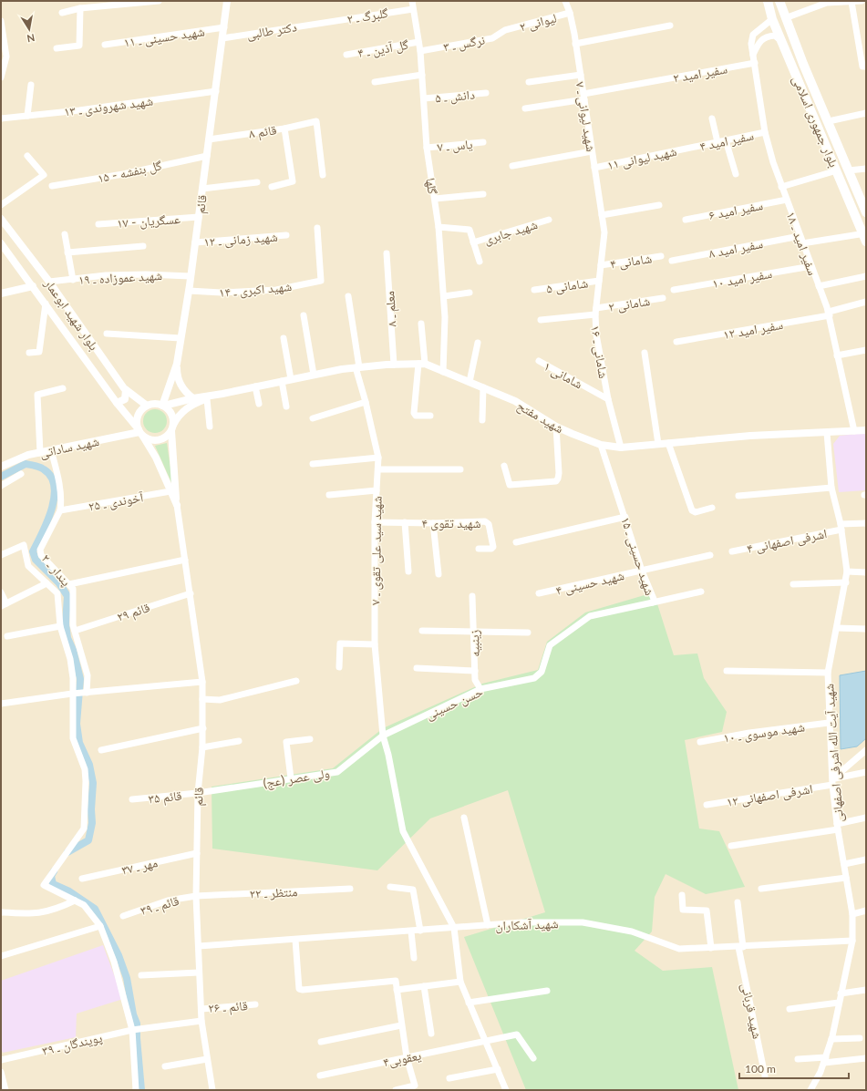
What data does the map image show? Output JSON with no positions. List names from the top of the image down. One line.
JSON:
{"streets":{"main road":["بلوار جمهوری اسلامی"],"street":["گلبرگ ـ ۲","لیوانی ۲","دکتر طالبی","شهید حسینی ـ ۱۱","نرگس ـ ۳","گل آذین ـ ۴","سفیر امید ۲","دانش ـ ۵","شهید شهروندی ـ ۱۳","شهید لیوانی ـ ۷","قائم ۸","سفیر امید ۴","یاس ـ ۷","شهید لیوانی ۱۱","گل بنفشه - ۱۵","گلها","قائم","سفیر امید ۶","عسگریان - ۱۷","شهید جابری","شهید زمانی ـ ۱۲","سفیر امید ـ ۱۸","سفیر امید ۸","شامانی ۴","شهید عموزاده ـ ۱۹","سفیر امید ۱۰","شامانی ۵","شهید اکبری ـ ۱۴","شامانی ۲","معلم ـ ۸","بلوار شهید ابوعمار","سفیر امید ۱۲","شامانی ـ ۱۶","شامانی ۱","شهید مفتح","شهید ساداتی","آخوندی ـ ۲۵","شهید تقوی ۴","اشرفی اصفهانی ۴","شهید سید علی تقوی ـ ۷","شهید حسینی ـ ۱۵","پندار ـ ۲","شهید حسینی ۴","قائم ۲۹","زینبیه","حسن حسینی","شهید موسوی ـ ۱۰","شهید آیت الله اشرفی اصفهانی","ولی عصر (عج)","اشرفی اصفهانی ۱۲","قائم ۳۵","مهر ـ ۳۷","منتظر ـ ۲۲","قائم ـ ۳۹","شهید آشکاران","قائم ـ ۲۶","شهید قربانی","پویندگان ـ ۳۹","یعقوبی۴"]},"crossings":[["گلبرگ ـ ۲","دکتر طالبی"],["گلبرگ ـ ۲","گلها"],["لیوانی ۲","نرگس ـ ۳"],["لیوانی ۲","شهید لیوانی ـ ۷"],["دکتر طالبی","قائم"],["شهید حسینی ـ ۱۱","قائم"],["نرگس ـ ۳","گلها"],["گل آذین ـ ۴","گلها"],["سفیر امید ۲","شهید لیوانی ـ ۷"],["سفیر امید ۲","سفیر امید ـ ۱۸"],["دانش ـ ۵","گلها"],["شهید شهروندی ـ ۱۳","قائم"],["شهید لیوانی ـ ۷","شهید لیوانی ۱۱"],["شهید لیوانی ـ ۷","شامانی ـ ۱۶"],["بلوار جمهوری اسلامی","سفیر امید ـ ۱۸"],["قائم ۸","قائم"],["سفیر امید ۴","شهید لیوانی ۱۱"],["سفیر امید ۴","سفیر امید ـ ۱۸"],["یاس ـ ۷","گلها"],["گل بنفشه - ۱۵","قائم"],["گلها","شهید جابری"],["گلها","شهید مفتح"],["قائم","عسگریان - ۱۷"],["قائم","شهید زمانی ـ ۱۲"],["قائم","شهید عموزاده ـ ۱۹"],["قائم","شهید اکبری ـ ۱۴"],["قائم","بلوار شهید ابوعمار"],["قائم","شهید ساداتی"],["قائم","قائم ۲۹"],["قائم","ولی عصر (عج)"],["قائم","قائم ۳۵"],["قائم","مهر ـ ۳۷"],["قائم","منتظر ـ ۲۲"],["قائم","قائم ـ ۳۹"],["قائم","شهید آشکاران"],["قائم","قائم ـ ۲۶"],["قائم","پویندگان ـ ۳۹"],["سفیر امید ۶","سفیر امید ـ ۱۸"],["سفیر امید ـ ۱۸","سفیر امید ۸"],["سفیر امید ـ ۱۸","سفیر امید ۱۰"],["سفیر امید ـ ۱۸","سفیر امید ۱۲"],["سفیر امید ـ ۱۸","شهید مفتح"],["شامانی ۴","شامانی ـ ۱۶"],["شهید عموزاده ـ ۱۹","بلوار شهید ابوعمار"],["شامانی ۵","شامانی ـ ۱۶"],["شامانی ۲","شامانی ـ ۱۶"],["معلم ـ ۸","شهید مفتح"],["بلوار شهید ابوعمار","شهید ساداتی"],["بلوار شهید ابوعمار","آخوندی ـ ۲۵"],["شامانی ـ ۱۶","شامانی ۱"],["شامانی ـ ۱۶","شهید مفتح"],["شهید مفتح","شهید سید علی تقوی ـ ۷"],["شهید مفتح","شهید حسینی ـ ۱۵"],["شهید مفتح","شهید آیت الله اشرفی اصفهانی"],["شهید ساداتی","پندار ـ ۲"],["آخوندی ـ ۲۵","پندار ـ ۲"],["شهید تقوی ۴","شهید سید علی تقوی ـ ۷"],["اشرفی اصفهانی ۴","شهید آیت الله اشرفی اصفهانی"],["شهید سید علی تقوی ـ ۷","حسن حسینی"],["شهید سید علی تقوی ـ ۷","ولی عصر (عج)"],["شهید سید علی تقوی ـ ۷","شهید آشکاران"],["شهید حسینی ـ ۱۵","شهید حسینی ۴"],["شهید حسینی ـ ۱۵","حسن حسینی"],["پندار ـ ۲","قائم ۲۹"],["زینبیه","حسن حسینی"],["حسن حسینی","ولی عصر (عج)"],["شهید موسوی ـ ۱۰","شهید آیت الله اشرفی اصفهانی"],["شهید آیت الله اشرفی اصفهانی","اشرفی اصفهانی ۱۲"],["شهید آیت الله اشرفی اصفهانی","شهید آشکاران"],["ولی عصر (عج)","قائم ۳۵"],["منتظر ـ ۲۲","قائم ـ ۳۹"],["شهید آشکاران","شهید قربانی"]],"scale_bar":"100 m","north":"bottom"}
